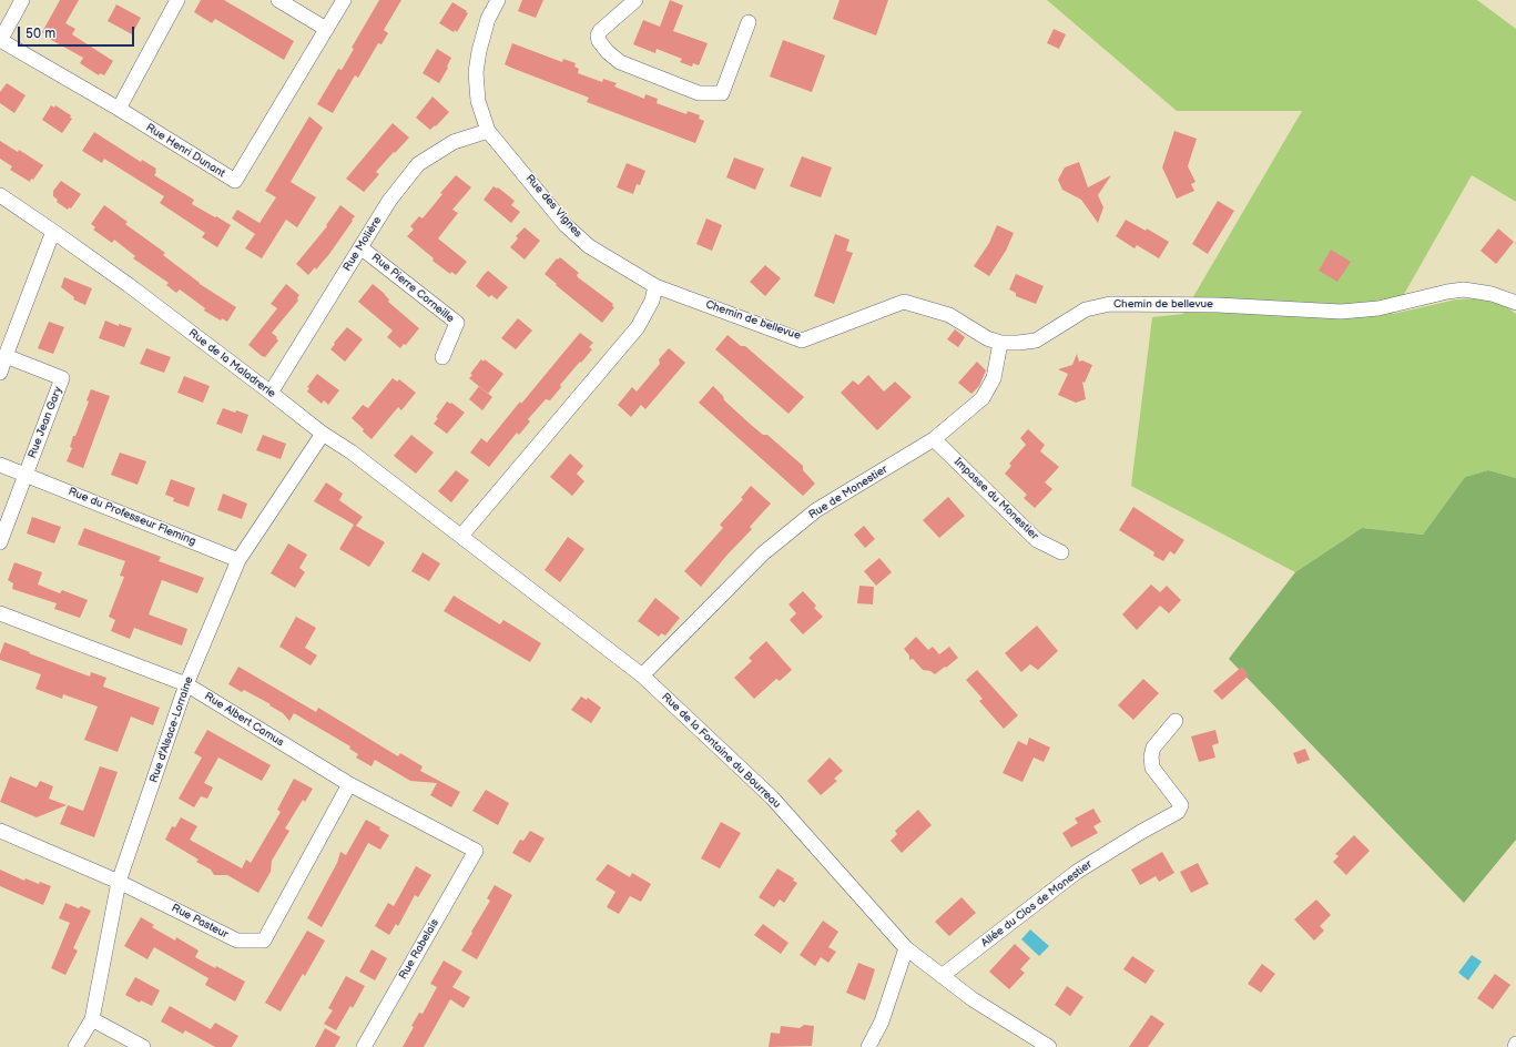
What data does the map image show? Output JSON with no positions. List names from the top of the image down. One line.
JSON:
{"streets":{"street":["Rue Henri Dunant","Rue des Vignes","Rue Molière","Rue Pierre Corneille","Chemin de bellevue","Rue de la Maladrerie","Rue Jean Gary","Rue de Monestier","Impasse du Monestier","Rue du Professeur Fleming","Rue Albert Camus","Rue d'Alsace-Lorraine","Rue de la Fontaine du Bourreau","Allée du Clos de Monestier","Rue Pasteur","Rue Rabelais"]},"crossings":[["Rue des Vignes","Rue Molière"],["Rue des Vignes","Chemin de bellevue"],["Rue Molière","Rue Pierre Corneille"],["Rue Molière","Rue de la Maladrerie"],["Chemin de bellevue","Rue de Monestier"],["Rue de la Maladrerie","Rue d'Alsace-Lorraine"],["Rue de la Maladrerie","Rue de la Fontaine du Bourreau"],["Rue Jean Gary","Rue du Professeur Fleming"],["Rue de Monestier","Impasse du Monestier"],["Rue de Monestier","Rue de la Fontaine du Bourreau"],["Rue du Professeur Fleming","Rue d'Alsace-Lorraine"],["Rue Albert Camus","Rue d'Alsace-Lorraine"],["Rue Albert Camus","Rue Pasteur"],["Rue Albert Camus","Rue Rabelais"],["Rue d'Alsace-Lorraine","Rue Pasteur"],["Rue de la Fontaine du Bourreau","Allée du Clos de Monestier"]],"scale_bar":"50 m"}
